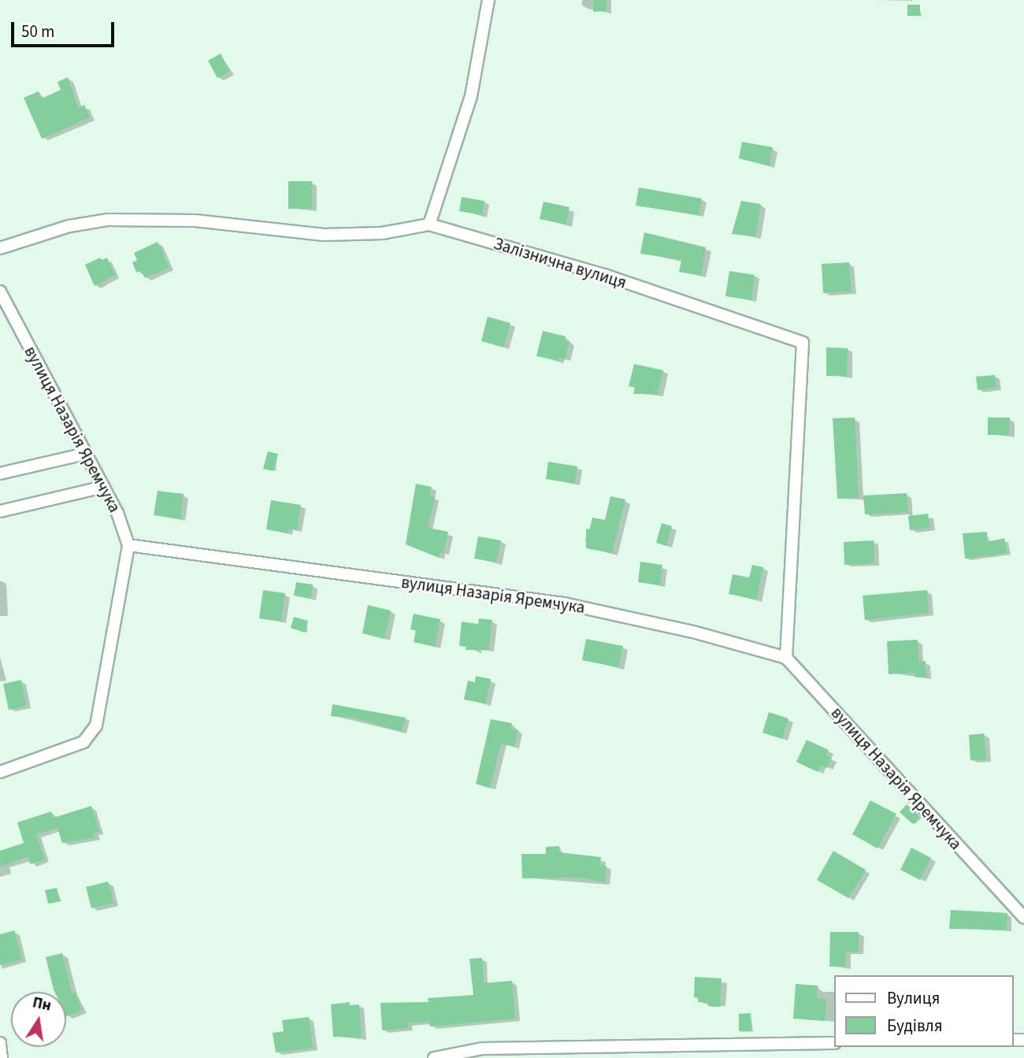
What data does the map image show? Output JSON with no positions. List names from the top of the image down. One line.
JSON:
{"streets":{"street":["Залізнична вулиця","вулиця Назарія Яремчука"]},"crossings":[["Залізнична вулиця","вулиця Назарія Яремчука"]],"legend":["Вулиця","Будівля"],"scale_bar":"50 m","north":"top"}
